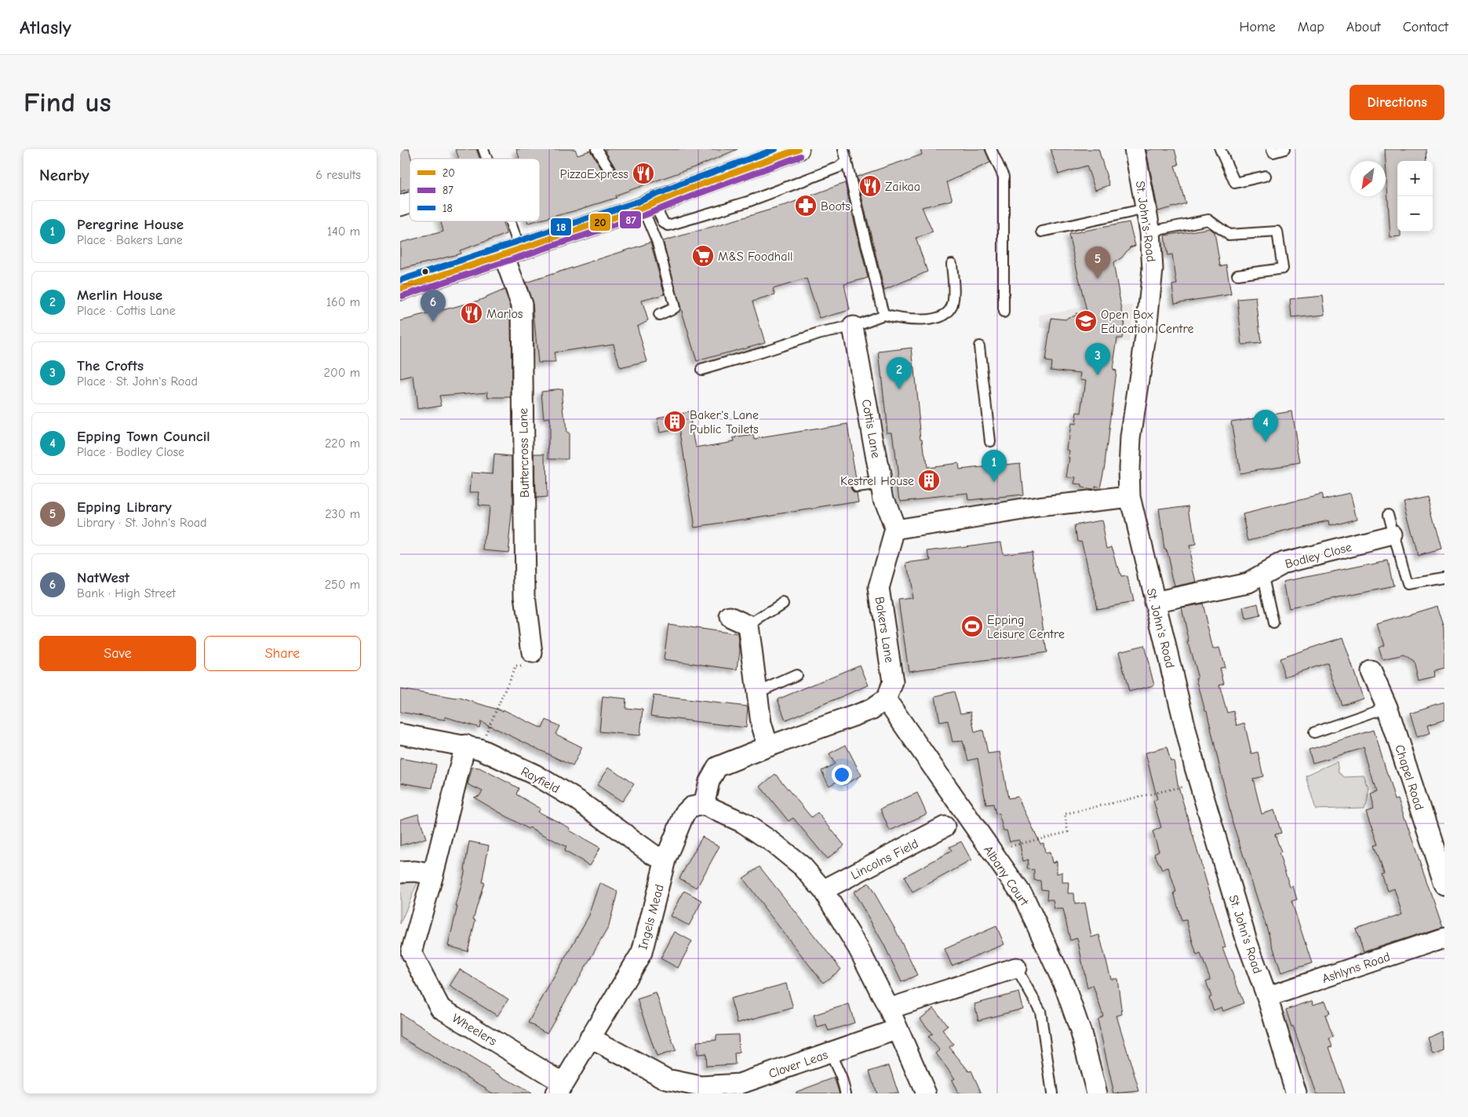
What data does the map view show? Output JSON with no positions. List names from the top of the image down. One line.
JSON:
{"streets":{"street":["St. John's Road","Cottis Lane","Buttercross Lane","Bodley Close","Bakers Lane","Chapel Road","Rayfield","Lincolns Field","Albany Court","Ingels Mead","Ashlyns Road","Wheelers","Clover Leas"]},"crossings":[["St. John's Road","Bodley Close"],["St. John's Road","Ashlyns Road"],["Cottis Lane","Bakers Lane"],["Bakers Lane","Albany Court"],["Rayfield","Ingels Mead"],["Rayfield","Wheelers"],["Ingels Mead","Wheelers"],["Ingels Mead","Clover Leas"]],"places":{"restaurant":["PizzaExpress","Zaikaa","Marlos"],"pharmacy":["Boots"],"supermarket":["M&S Foodhall"],"school or university":["Open Box Education Centre"],"building":["Baker's Lane Public Toilets","Kestrel House"],"sports":["Epping Leisure Centre"]},"lines":["transit line 20","transit line 18","transit line 87"],"legend":["20","87","18"],"north":"bottom left","page":{"header":"Atlasly","nav":["Home","Map","About","Contact"],"buttons":["Directions",["Save","Share"]],"title":"Find us","heading":["Nearby","6 results"],"map_buttons":["+","−"],"list":[{"mark":"1","name":"Peregrine House","note":"Place · Bakers Lane","value":"140 m"},{"mark":"2","name":"Merlin House","note":"Place · Cottis Lane","value":"160 m"},{"mark":"3","name":"The Crofts","note":"Place · St. John's Road","value":"200 m"},{"mark":"4","name":"Epping Town Council","note":"Place · Bodley Close","value":"220 m"},{"mark":"5","name":"Epping Library","note":"Library · St. John's Road","value":"230 m"},{"mark":"6","name":"NatWest","note":"Bank · High Street","value":"250 m"}],"pins":["5","6","3","2","4","1"]}}
